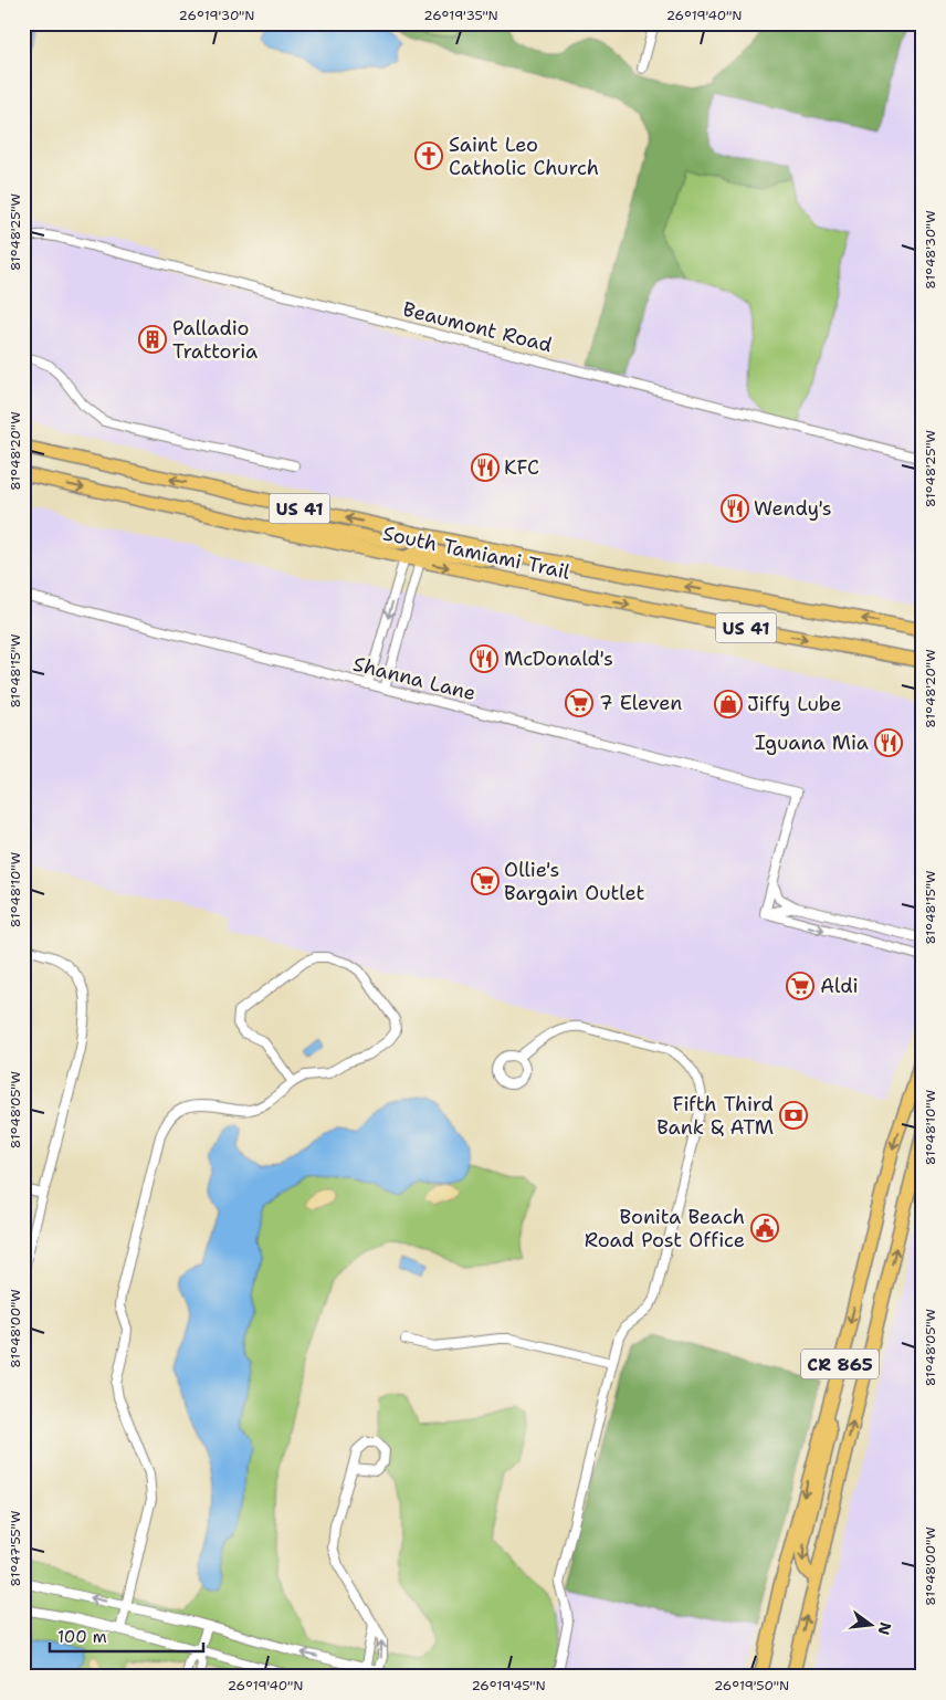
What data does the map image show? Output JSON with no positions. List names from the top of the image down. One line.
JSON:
{"streets":{"main road":["US 41","South Tamiami Trail","CR 865"],"street":["Beaumont Road","Shanna Lane"]},"places":{"church":["Saint Leo Catholic Church"],"building":["Palladio Trattoria"],"restaurant":["KFC","Wendy's","McDonald's","Iguana Mia"],"supermarket":["7 Eleven","Ollie's Bargain Outlet","Aldi"],"shop":["Jiffy Lube"],"bank":["Fifth Third Bank & ATM"],"public building":["Bonita Beach Road Post Office"]},"scale_bar":"100 m","north":"right","coordinates":["26°19'30\"N","26°19'35\"N","26°19'40\"N","81°48'25\"W","81°48'30\"W","81°48'20\"W","81°48'15\"W","81°48'10\"W","81°48'05\"W","81°48'00\"W","81°47'55\"W","26°19'45\"N","26°19'50\"N"]}
